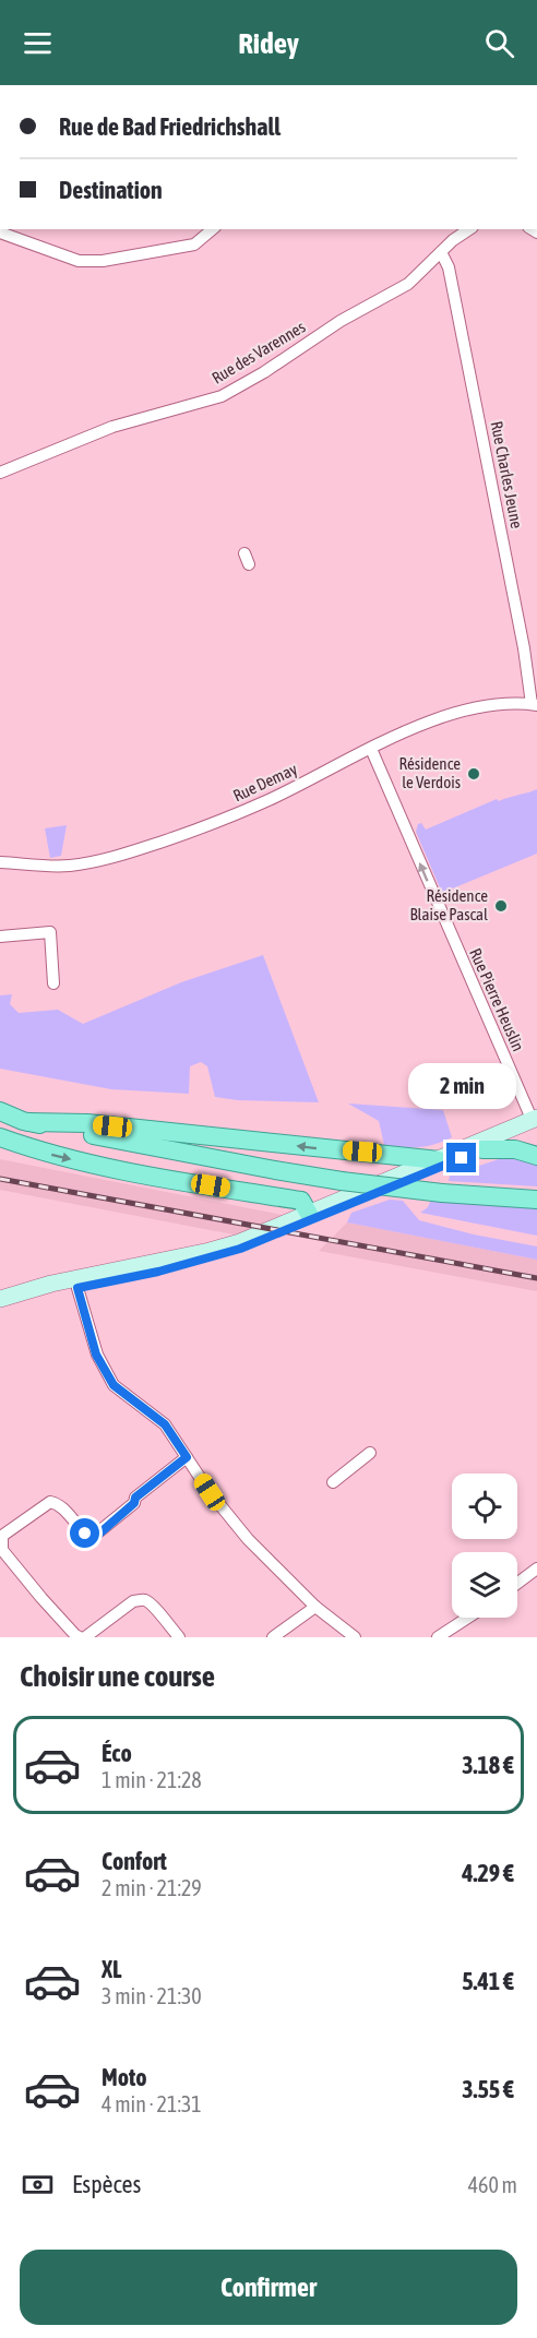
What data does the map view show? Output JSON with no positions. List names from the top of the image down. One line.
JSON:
{"streets":{"street":["Rue des Varennes","Rue Charles Jeune","Rue Demay","Rue Pierre Heuslin"]},"crossings":[["Rue des Varennes","Rue Charles Jeune"],["Rue Charles Jeune","Rue Demay"],["Rue Demay","Rue Pierre Heuslin"]],"one_way":["Rue Pierre Heuslin"],"places":["Résidence le Verdois","Résidence Blaise Pascal"],"page":{"header":"Ridey","banner":["Rue de Bad Friedrichshall","Destination"],"bubble":"2 min","heading":"Choisir une course","list":[{"name":"Éco","note":"1 min · 21:28","value":"3.18 €"},{"name":"Confort","note":"2 min · 21:29","value":"4.29 €"},{"name":"XL","note":"3 min · 21:30","value":"5.41 €"},{"name":"Moto","note":"4 min · 21:31","value":"3.55 €"}],"pay":["Espèces","460 m"],"buttons":"Confirmer"}}
